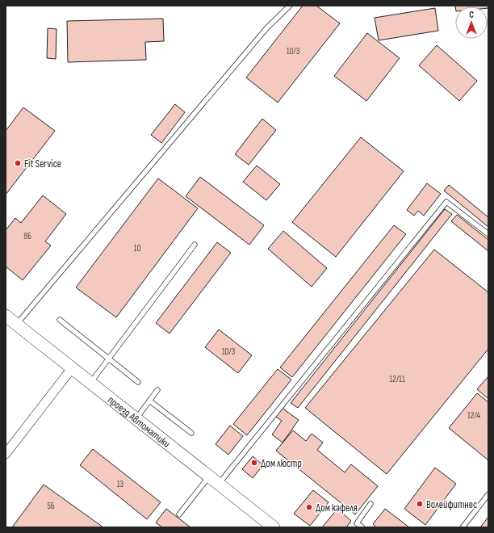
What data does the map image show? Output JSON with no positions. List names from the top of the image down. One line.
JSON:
{"streets":{"main road":["проезд Автоматики"]},"places":["Fit Service","Дом люстр","Волейфитнес","Дом кафеля"],"house_numbers":["10/3","8Б","10","10/3","12/11","12/4","13","5Б"],"north":"top"}
